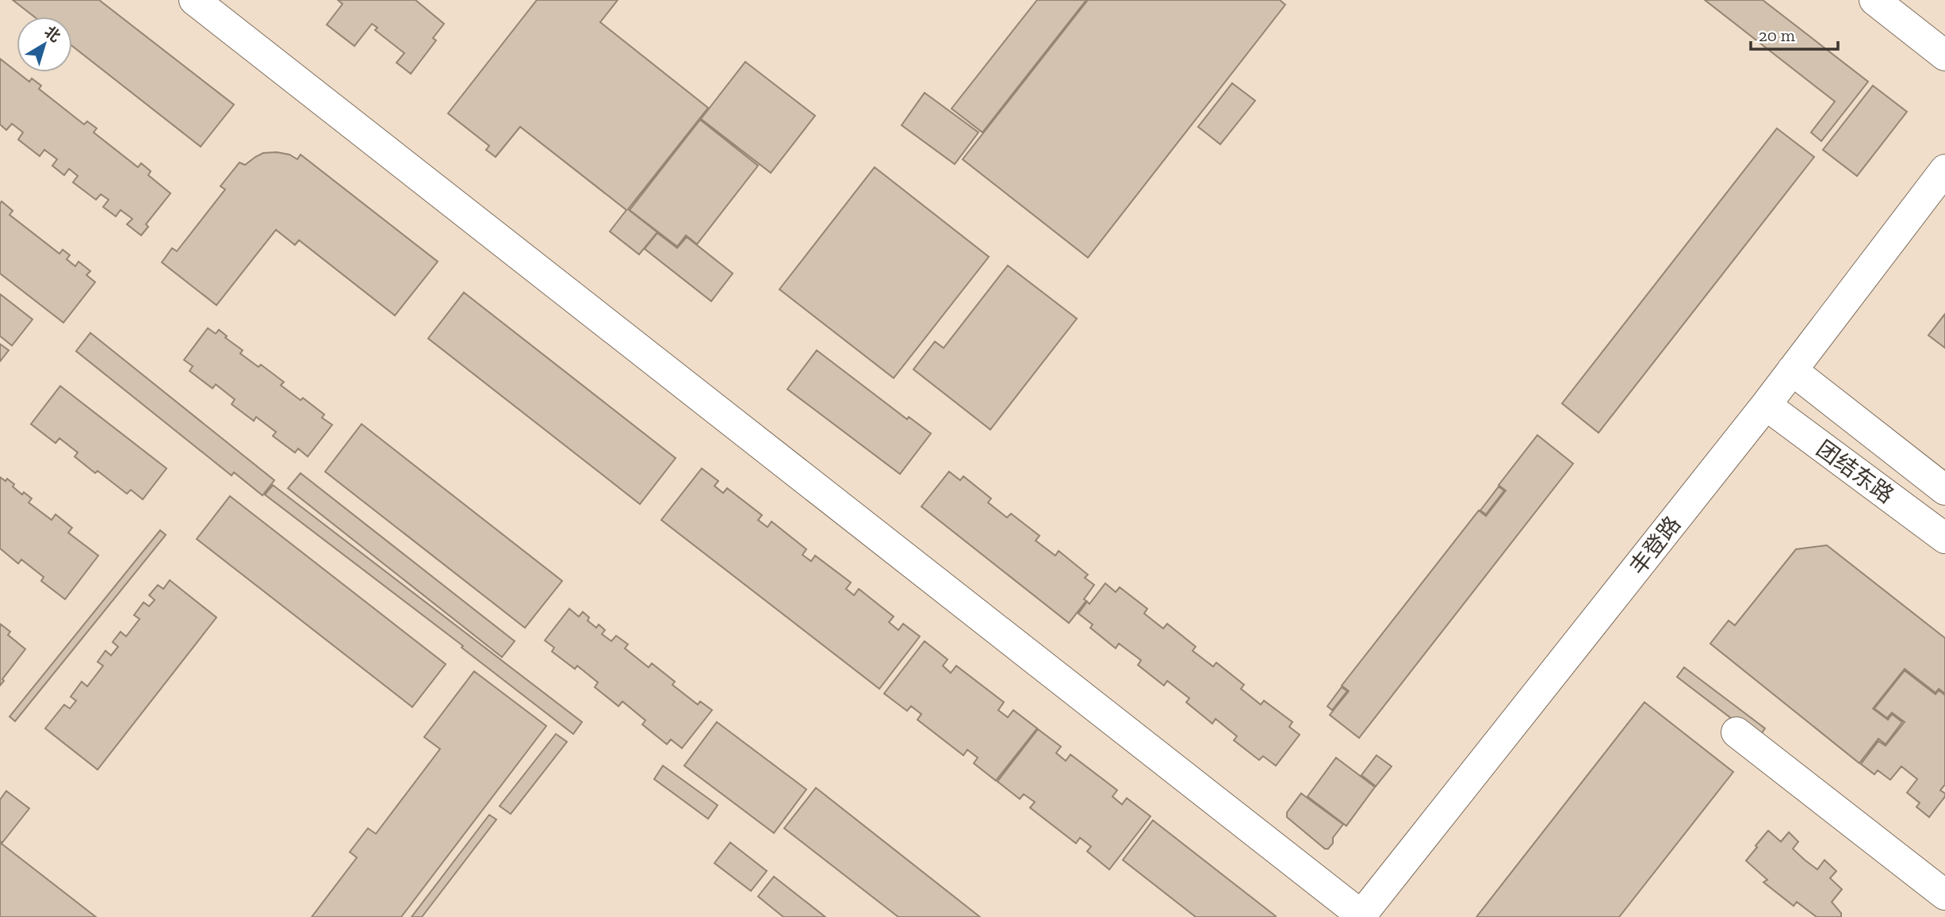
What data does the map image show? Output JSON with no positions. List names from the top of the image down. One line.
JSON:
{"streets":{"street":["团结东路","丰登路"]},"crossings":[["团结东路","丰登路"]],"scale_bar":"20 m","north":"top right"}
